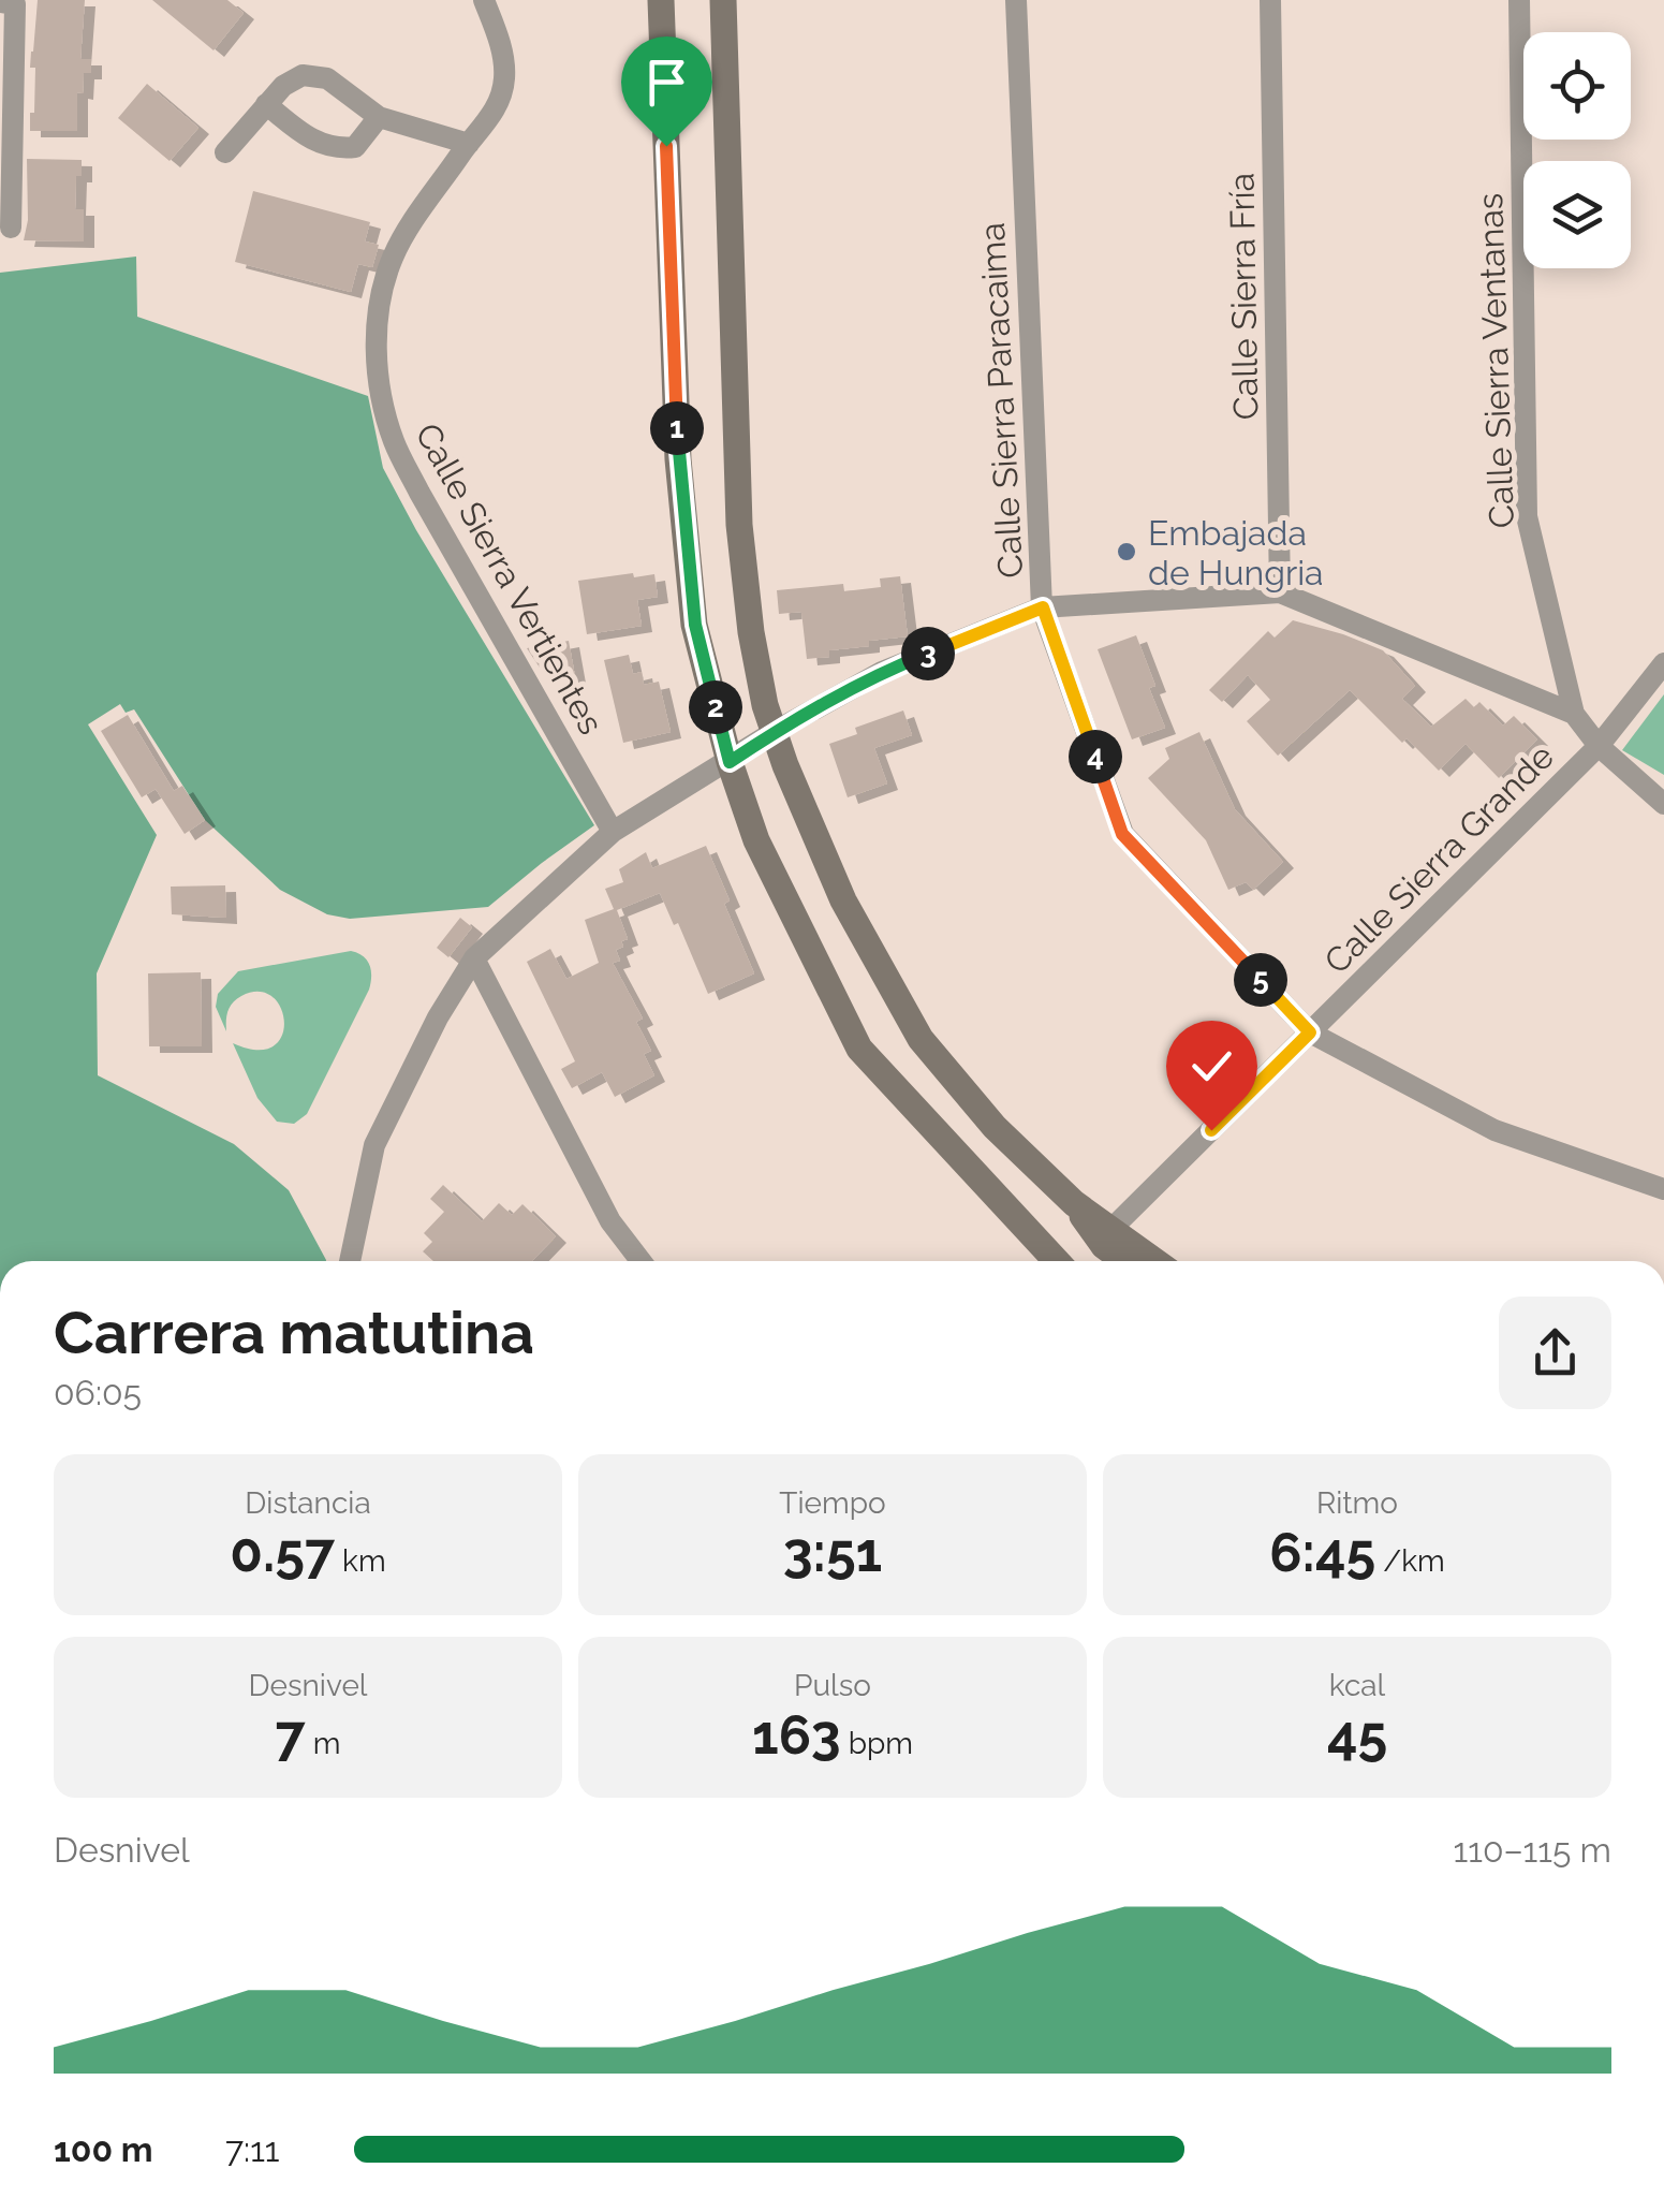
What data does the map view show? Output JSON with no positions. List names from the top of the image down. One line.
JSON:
{"streets":{"street":["Calle Sierra Fría","Calle Sierra Ventanas","Calle Sierra Paracaima","Calle Sierra Vertientes","Calle Sierra Grande"]},"crossings":[["Calle Sierra Paracaima","Calle Sierra Grande"]],"places":["Embajada de Hungria"],"page":{"pins":["1","3","2","4","5"],"heading":["Carrera matutina","06:05"],"stats":[["Distancia","0.57 km"],["Tiempo","3:51"],["Ritmo","6:45 /km"],["Desnivel","7 m"],["Pulso","163 bpm"],["kcal","45"]],"chart":["Desnivel","110–115 m"],"list":[{"name":"100 m","note":"7:11"}]}}
